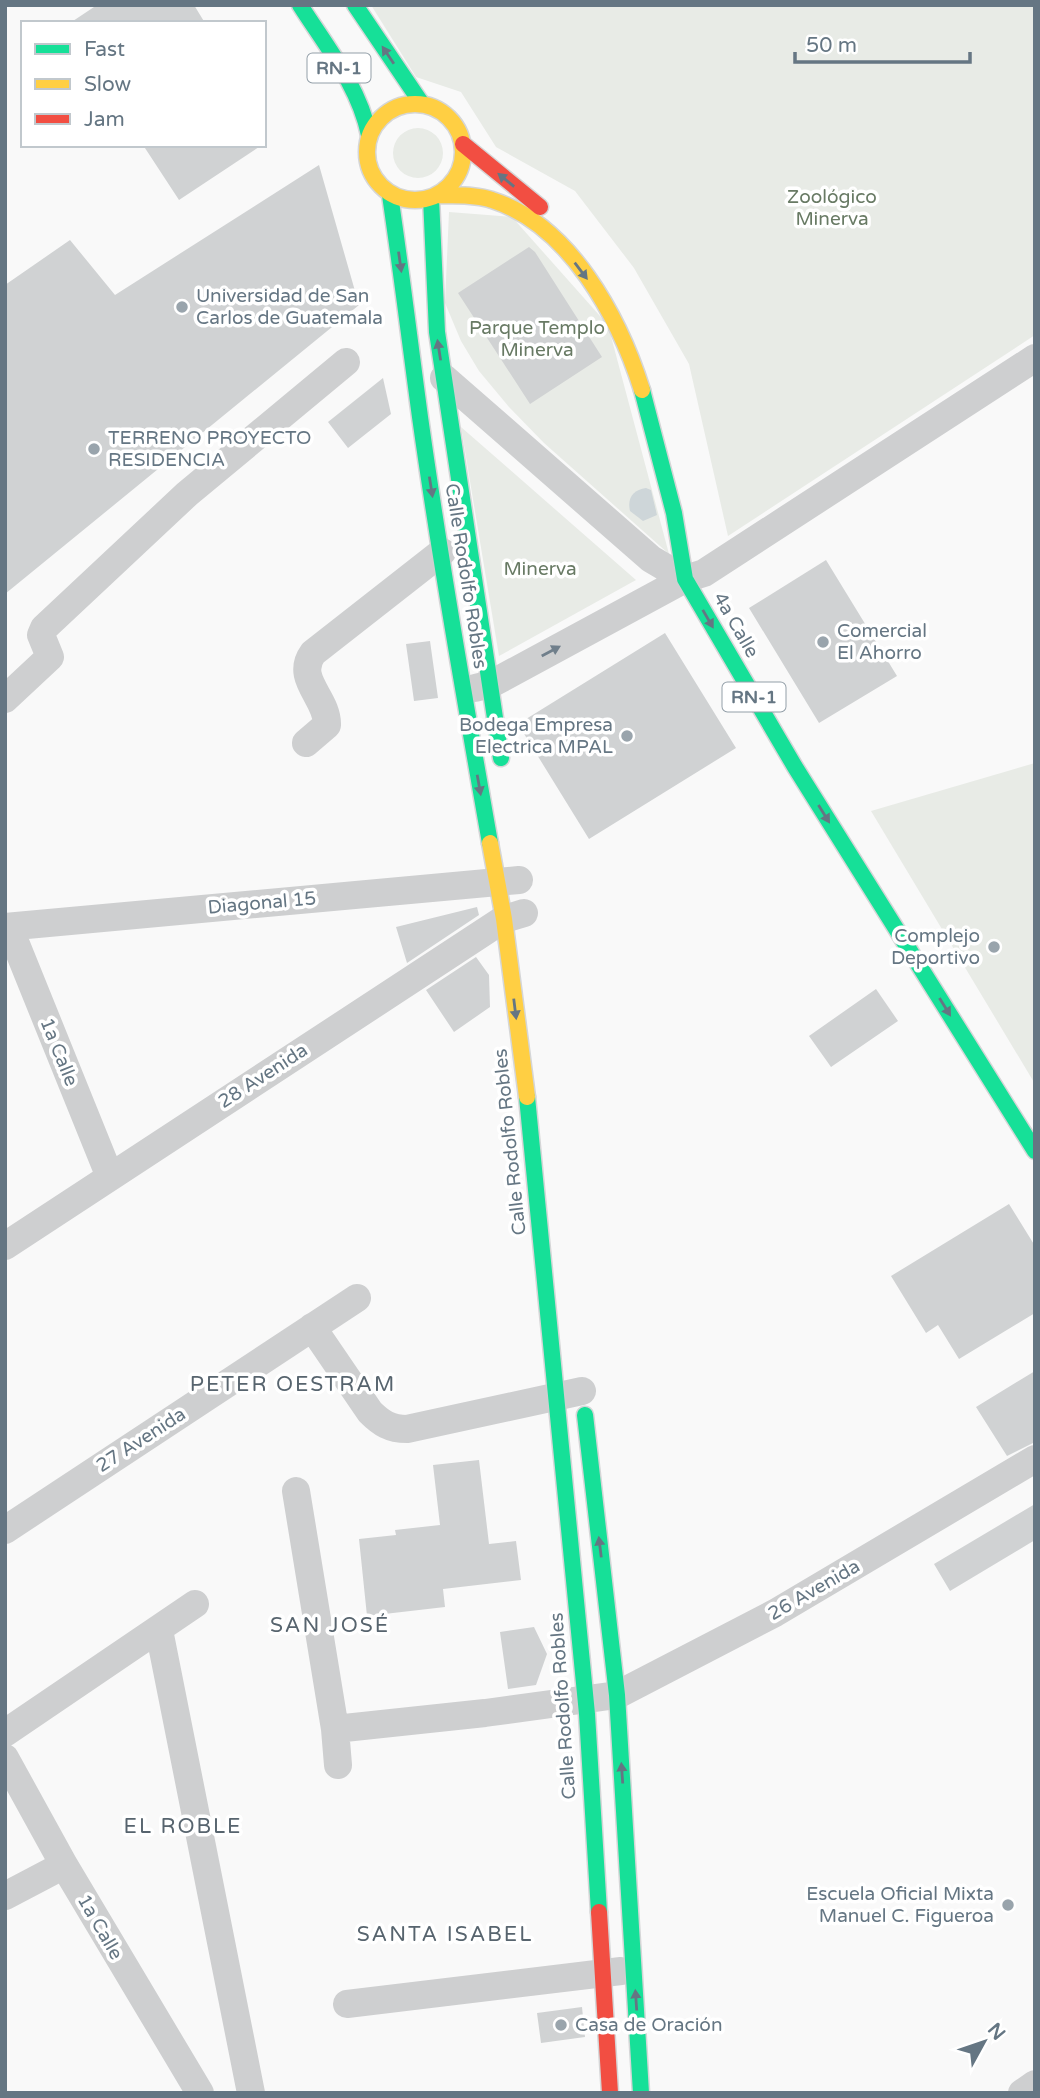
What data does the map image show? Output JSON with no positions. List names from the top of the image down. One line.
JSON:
{"streets":{"main road":["RN-1","Calle Rodolfo Robles","4a Calle"],"street":["Diagonal 15","1a Calle","28 Avenida","27 Avenida","26 Avenida"]},"crossings":[["RN-1","Calle Rodolfo Robles"],["RN-1","4a Calle"],["Calle Rodolfo Robles","4a Calle"],["Calle Rodolfo Robles","Diagonal 15"],["Calle Rodolfo Robles","28 Avenida"],["Calle Rodolfo Robles","26 Avenida"],["Diagonal 15","1a Calle"],["Diagonal 15","28 Avenida"],["1a Calle","28 Avenida"]],"districts":["PETER OESTRAM","SAN JOSÉ","EL ROBLE","SANTA ISABEL"],"parks":["Zoológico Minerva","Parque Templo Minerva","Minerva"],"places":["Universidad de San Carlos de Guatemala","TERRENO PROYECTO RESIDENCIA","Comercial El Ahorro","Bodega Empresa Electrica MPAL","Complejo Deportivo","Escuela Oficial Mixta Manuel C. Figueroa","Casa de Oración"],"legend":["Fast","Slow","Jam"],"scale_bar":"50 m","north":"top right"}
